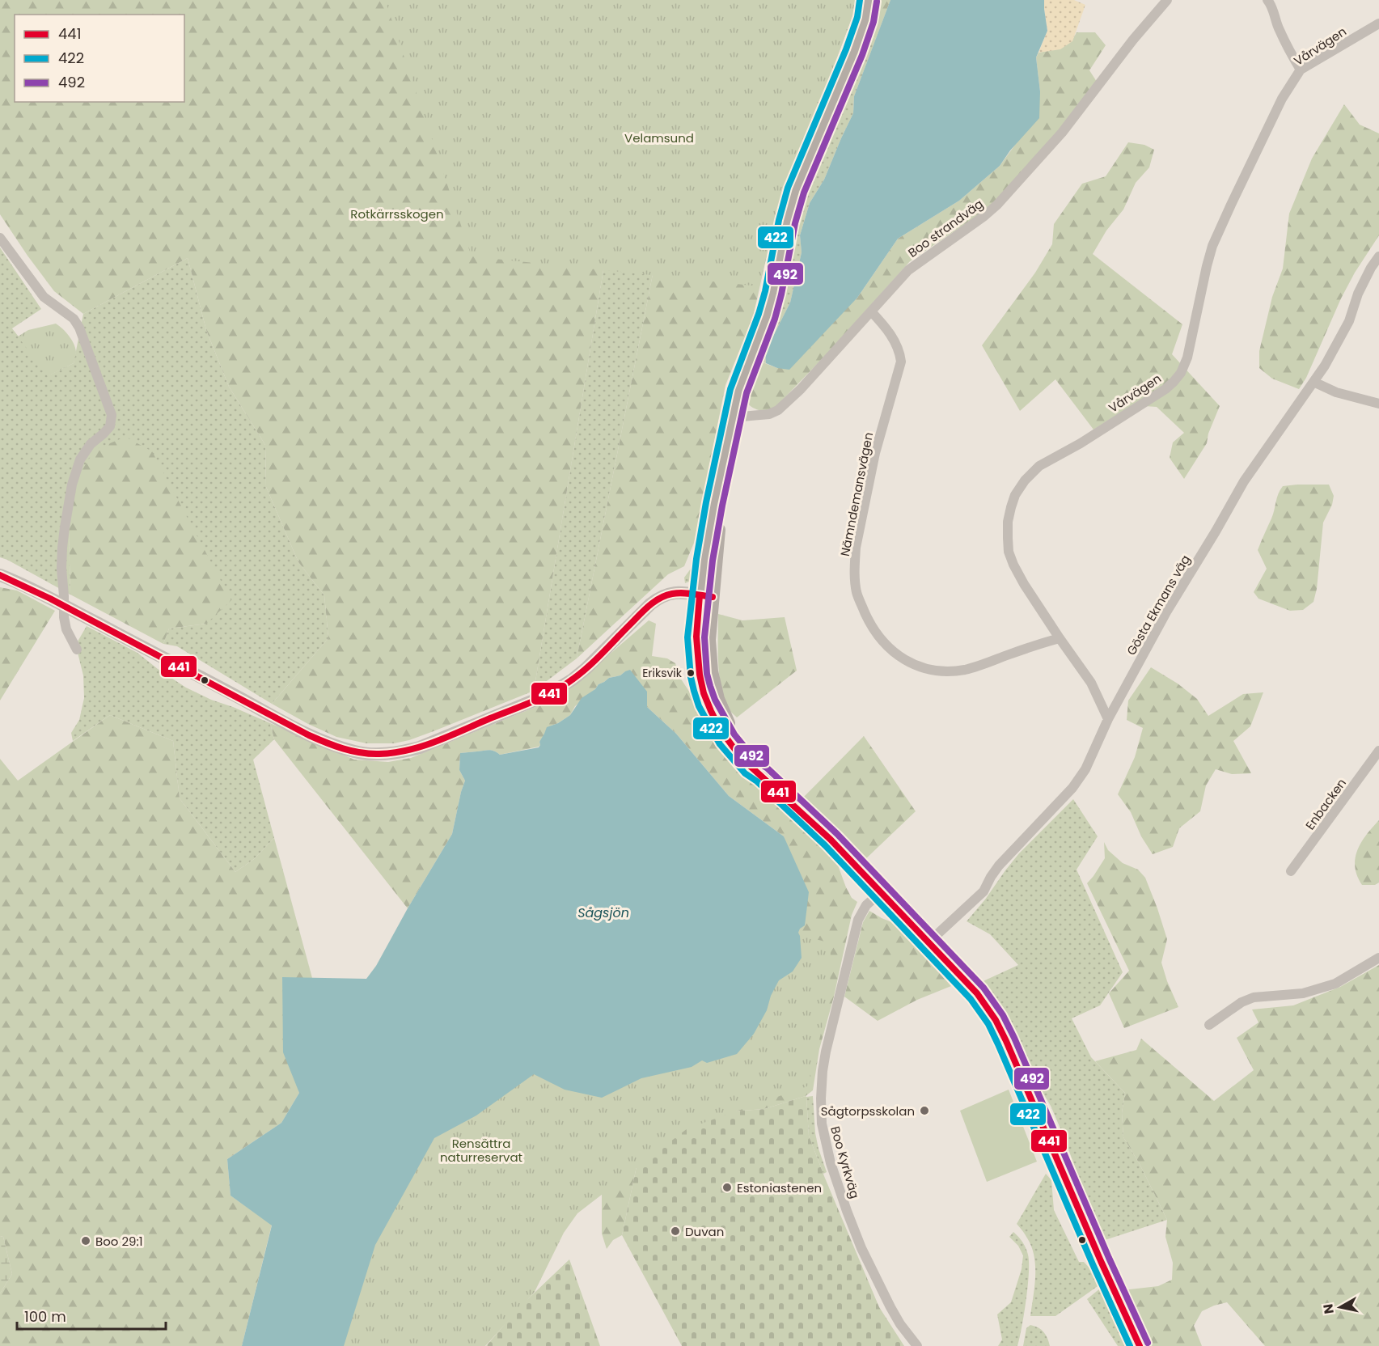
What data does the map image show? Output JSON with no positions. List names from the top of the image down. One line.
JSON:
{"streets":{"street":["Vårvägen","Boo strandväg","Nämndemansvägen","Gösta Ekmans väg","Enbacken","Boo Kyrkväg"]},"crossings":[["Vårvägen","Nämndemansvägen"],["Vårvägen","Gösta Ekmans väg"],["Boo strandväg","Nämndemansvägen"]],"water":["Sågsjön"],"parks":["Velamsund","Rotkärrsskogen","Rensättra naturreservat"],"places":["Eriksvik","Sågtorpsskolan","Estoniastenen","Duvan","Boo 29:1"],"lines":["transit line 422","transit line 492","transit line 441"],"legend":["441","422","492"],"scale_bar":"100 m","north":"left"}
